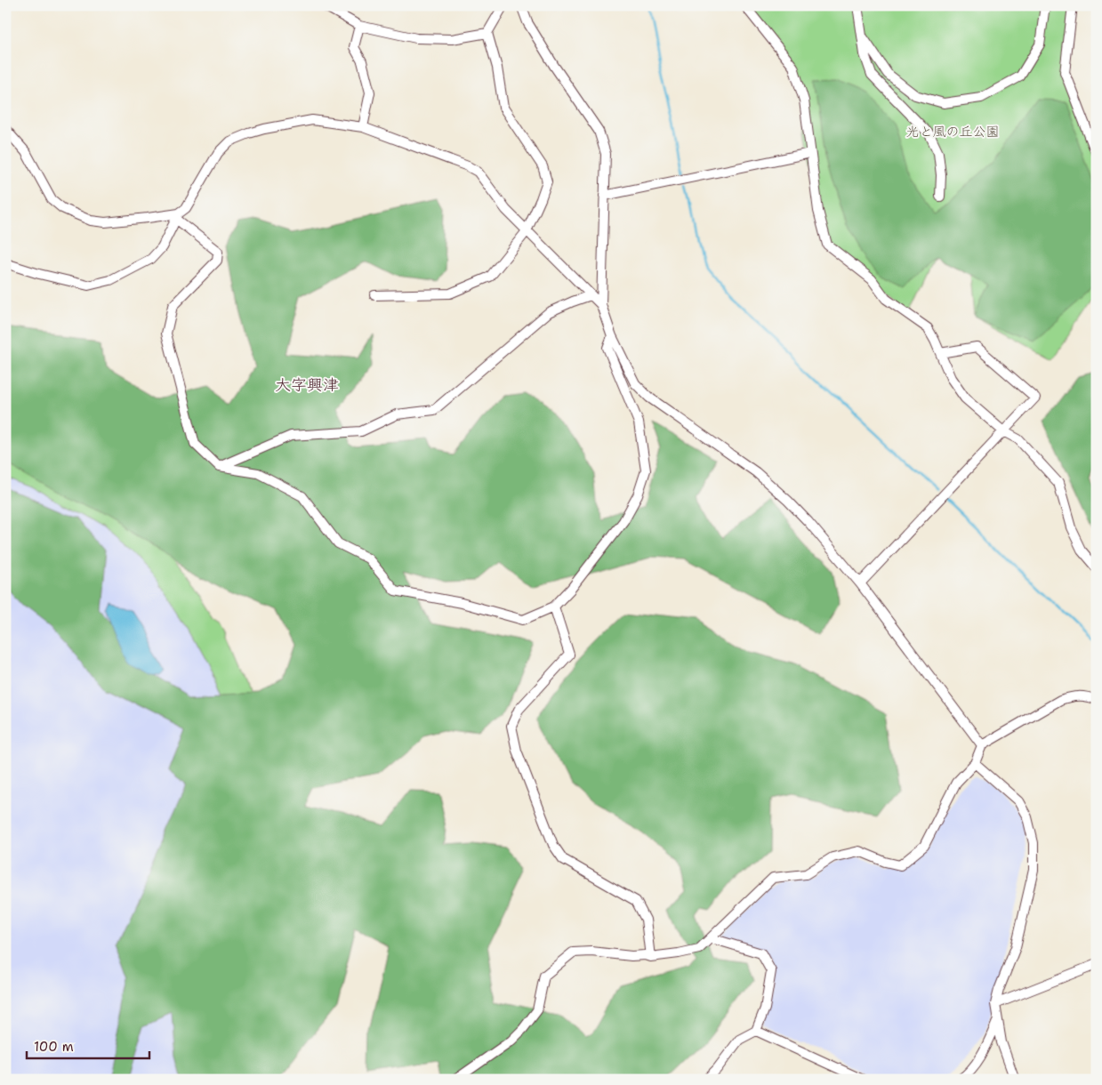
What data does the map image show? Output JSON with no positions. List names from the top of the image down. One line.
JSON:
{"districts":["大字興津"],"parks":["光と風の丘公園"],"scale_bar":"100 m"}
